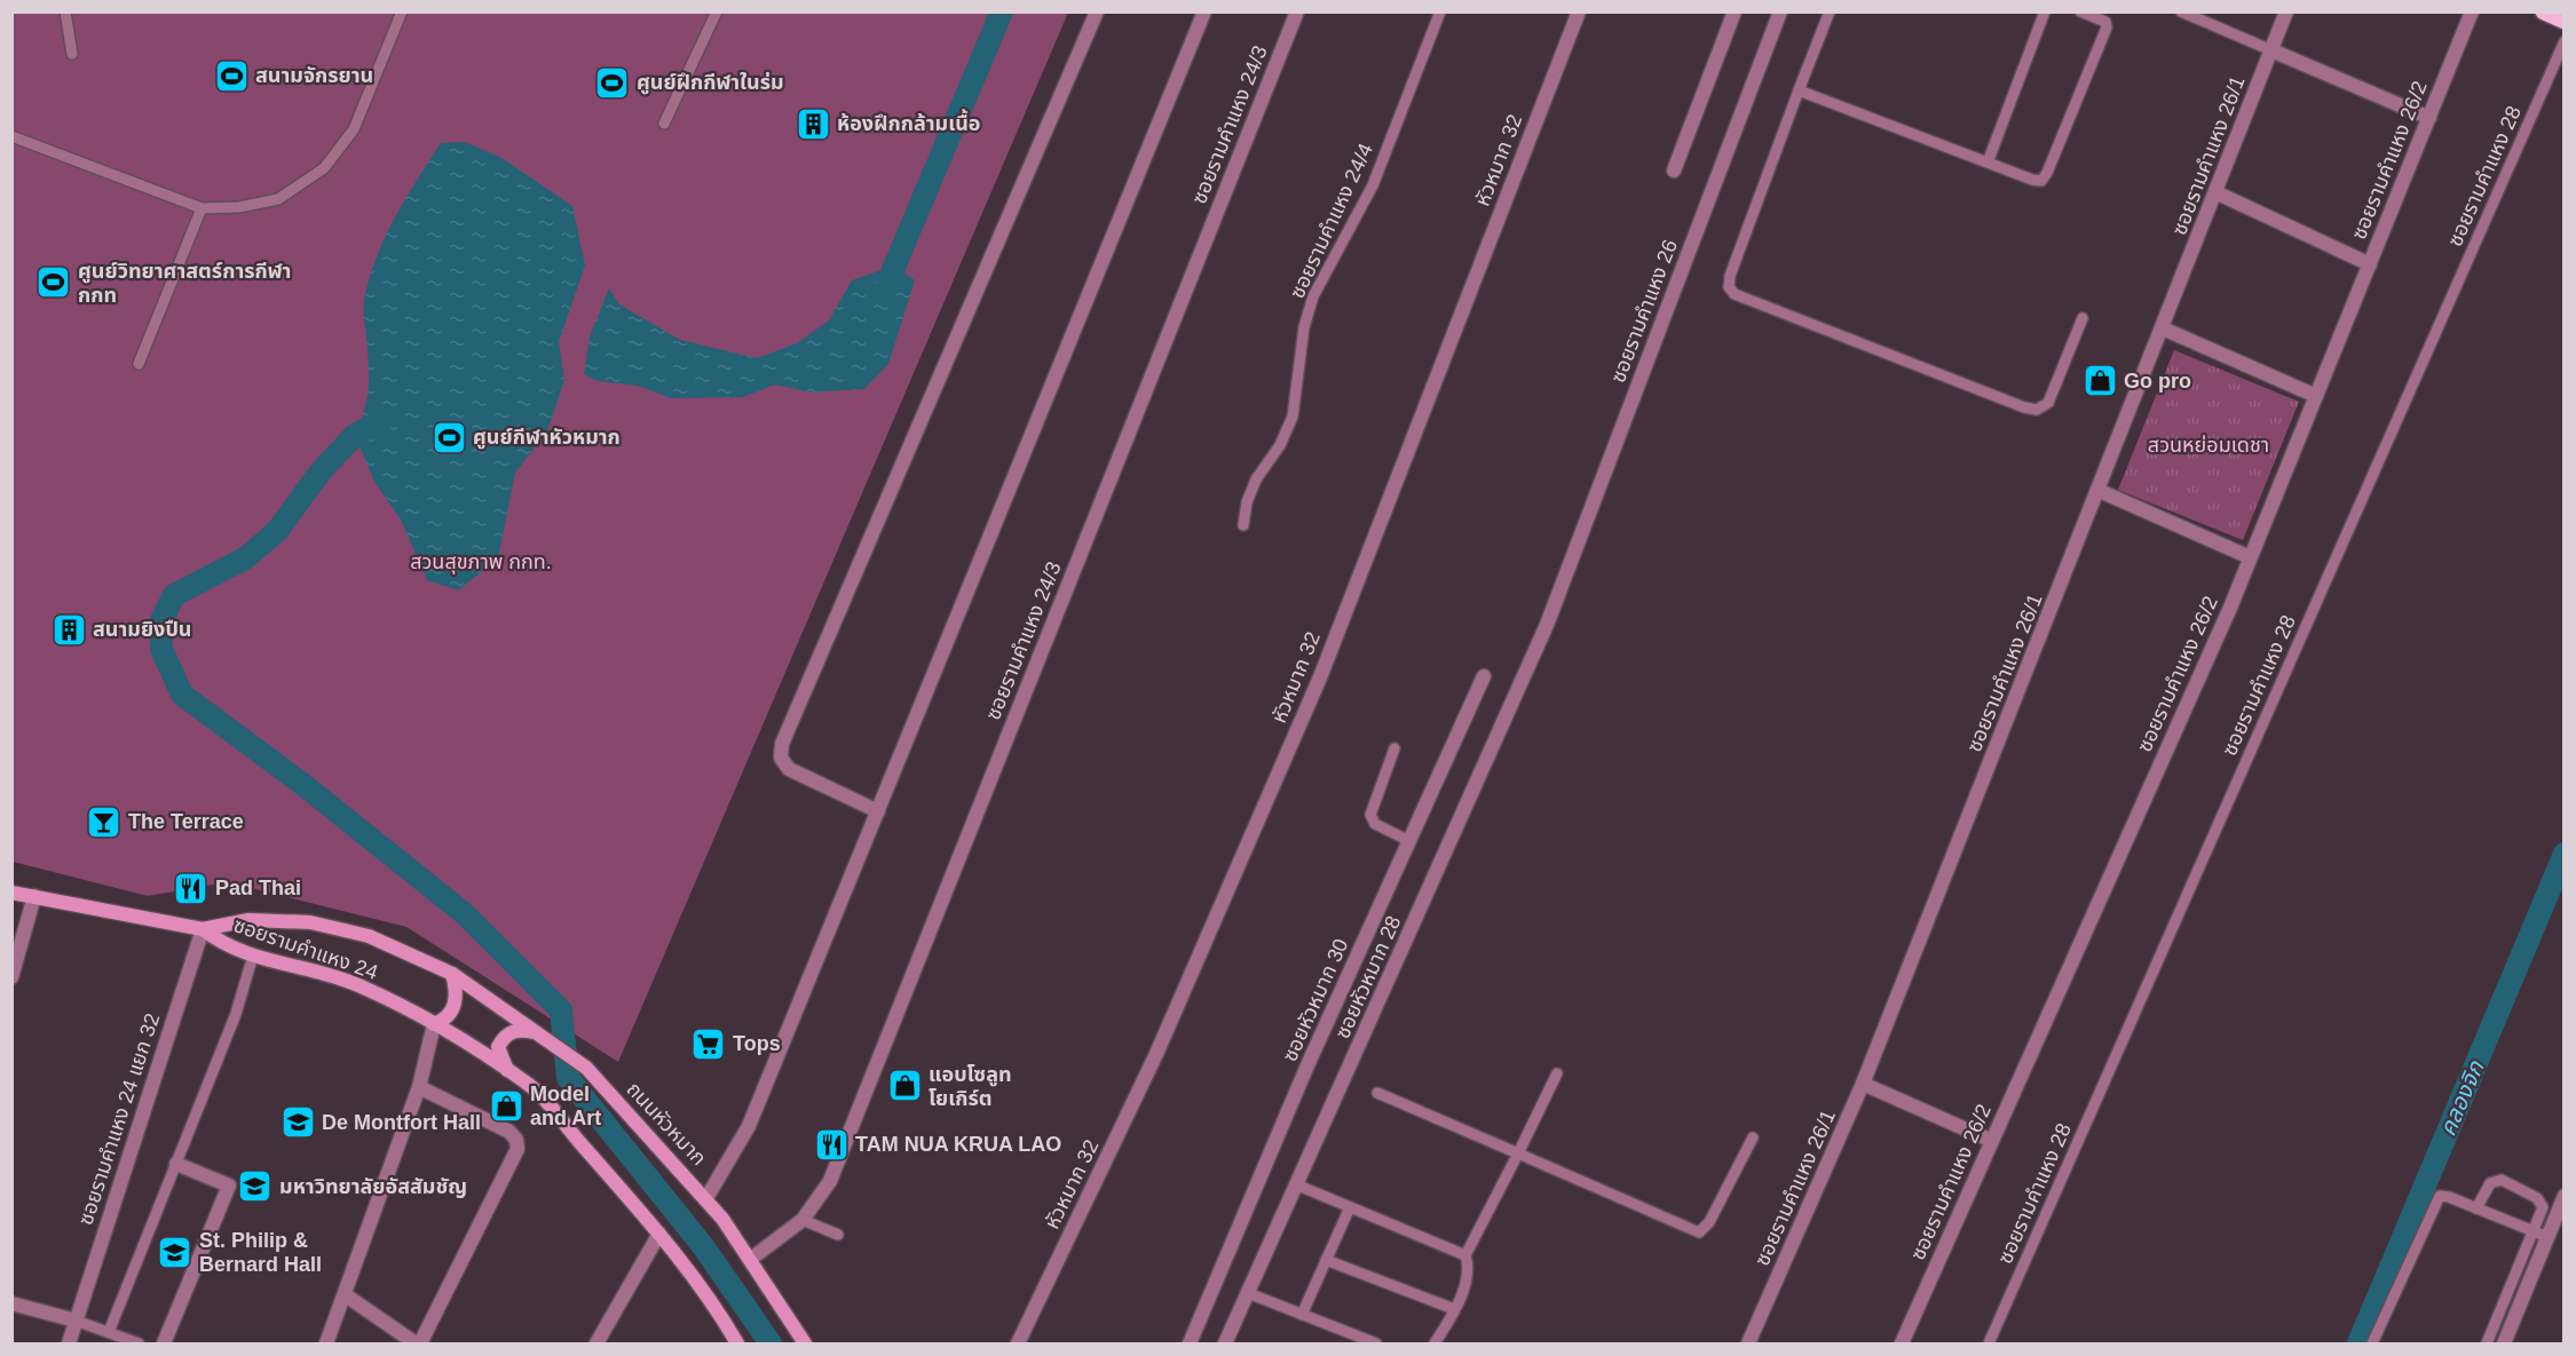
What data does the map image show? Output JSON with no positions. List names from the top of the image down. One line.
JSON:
{"streets":{"main road":["ซอยรามคำแหง 24","ถนนหัวหมาก"],"street":["ซอยรามคำแหง 24/3","ซอยรามคำแหง 26/1","หัวหมาก 32","ซอยรามคำแหง 26/2","ซอยรามคำแหง 26","ซอยหัวหมาก 28","ซอยหัวหมาก 30","ซอยรามคำแหง 24 แยก 32"],"lane":["ซอยรามคำแหง 28","ซอยรามคำแหง 24/4"]},"crossings":[["ซอยรามคำแหง 24/3","ถนนหัวหมาก"],["ซอยรามคำแหง 26","ซอยหัวหมาก 28"],["ซอยรามคำแหง 24","ซอยรามคำแหง 24 แยก 32"],["ซอยรามคำแหง 24","ถนนหัวหมาก"]],"water":["คลองจิก"],"parks":["สวนหย่อมเดชา","สวนสุขภาพ กกท."],"places":{"sports":["สนามจักรยาน","ศูนย์ฝึกกีฬาในร่ม","ศูนย์วิทยาศาสตร์การกีฬา กกท","ศูนย์กีฬาหัวหมาก"],"building":["ห้องฝึกกล้ามเนื้อ","สนามยิงปืน"],"shop":["Go pro","แอบโซลูท โยเกิร์ต","Model and Art"],"bar":["The Terrace"],"restaurant":["Pad Thai","TAM NUA KRUA LAO"],"supermarket":["Tops"],"school or university":["De Montfort Hall","มหาวิทยาลัยอัสสัมชัญ","St. Philip & Bernard Hall"]}}
